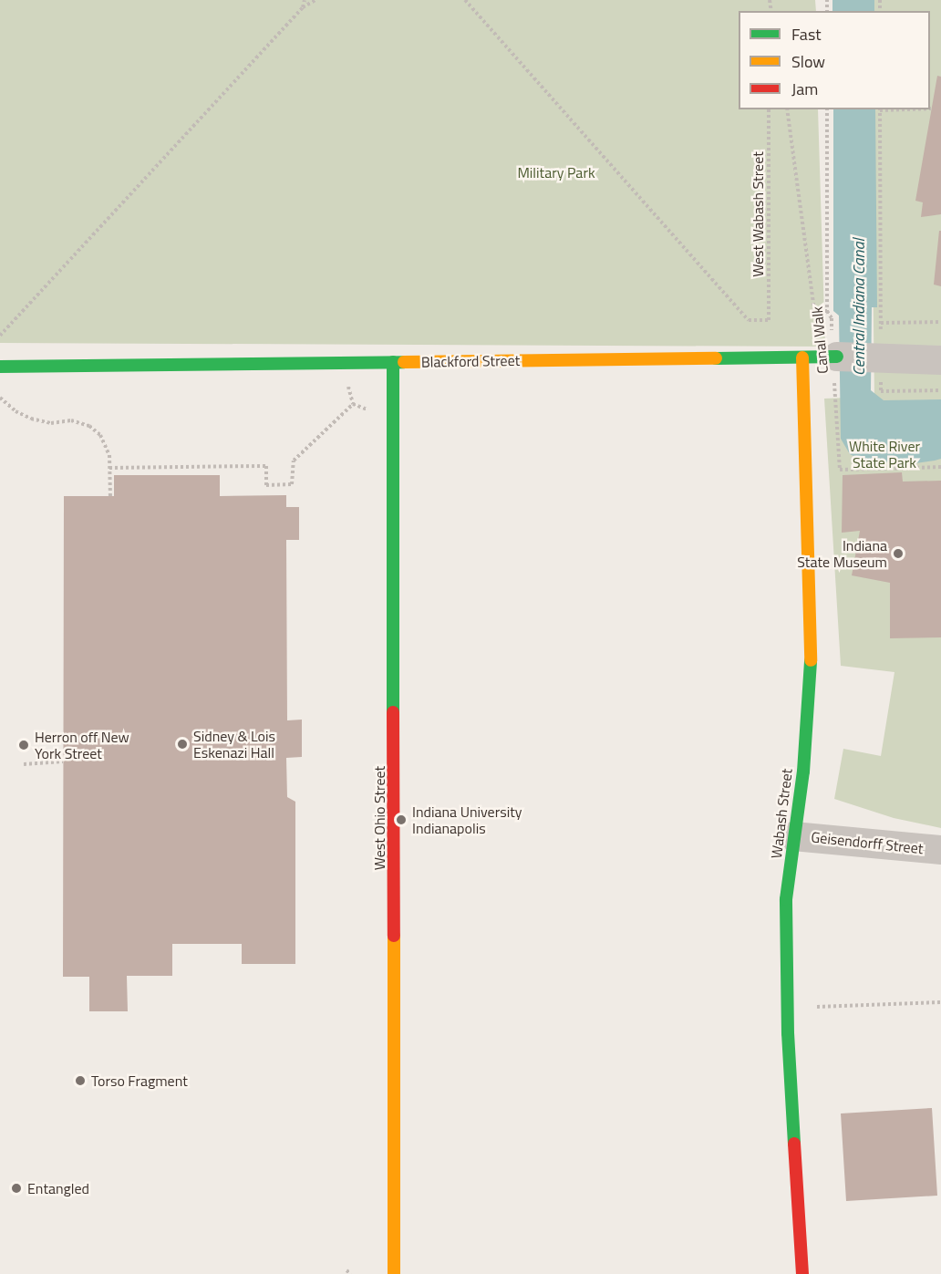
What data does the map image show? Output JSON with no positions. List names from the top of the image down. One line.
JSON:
{"streets":{"street":["Blackford Street","Wabash Street","West Ohio Street","Geisendorff Street"],"path":["West Wabash Street","Canal Walk"]},"crossings":[["Canal Walk","Blackford Street"],["Blackford Street","Wabash Street"],["Blackford Street","West Ohio Street"],["Wabash Street","Geisendorff Street"]],"water":["Central Indiana Canal"],"parks":["Military Park","White River State Park"],"places":["Indiana State Museum","Sidney & Lois Eskenazi Hall","Herron off New York Street","Indiana University Indianapolis","Torso Fragment","Entangled"],"legend":["Fast","Slow","Jam"]}
